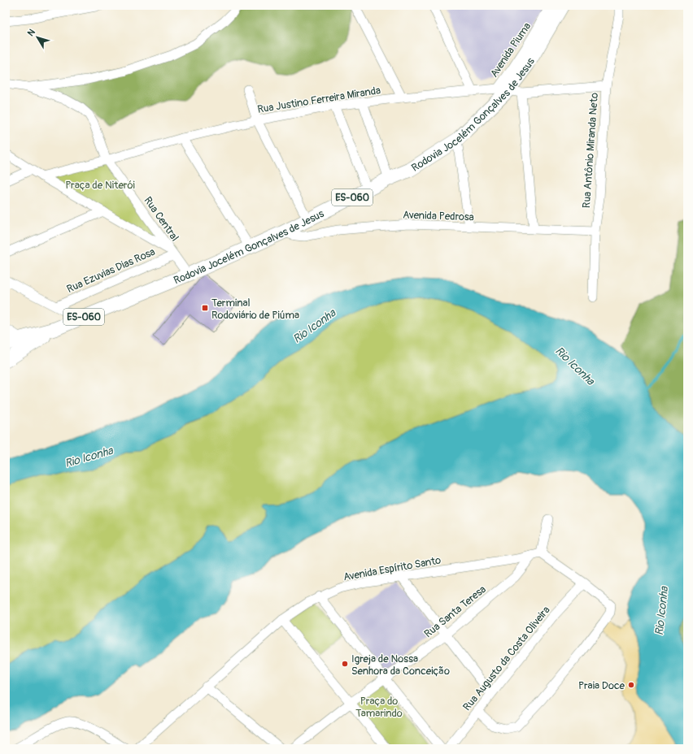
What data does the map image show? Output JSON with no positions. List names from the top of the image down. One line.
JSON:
{"streets":{"main road":["Rodovia Jocelém Gonçalves de Jesus","ES-060"],"street":["Avenida Piuma","Rua Justino Ferreira Miranda","Rua Antônio Miranda Neto","Avenida Pedrosa","Rua Central","Rua Ezuvias Dias Rosa","Avenida Espírito Santo","Rua Santa Teresa","Rua Augusto da Costa Oliveira"]},"crossings":[["Avenida Piuma","Rua Justino Ferreira Miranda"],["Avenida Piuma","Rodovia Jocelém Gonçalves de Jesus"],["Rua Justino Ferreira Miranda","Rodovia Jocelém Gonçalves de Jesus"],["Rua Justino Ferreira Miranda","Rua Antônio Miranda Neto"],["Rua Justino Ferreira Miranda","Rua Central"],["Rodovia Jocelém Gonçalves de Jesus","Avenida Pedrosa"],["Rodovia Jocelém Gonçalves de Jesus","Rua Central"],["Rua Antônio Miranda Neto","Avenida Pedrosa"],["Rua Central","Rua Ezuvias Dias Rosa"],["Avenida Espírito Santo","Rua Santa Teresa"]],"water":["Rio Iconha"],"parks":["Praça de Niterói","Praça do Tamarindo"],"places":{"transit":["Terminal Rodoviário de Piúma"],"other":["Igreja de Nossa Senhora da Conceição","Praia Doce"]},"north":"top left"}
